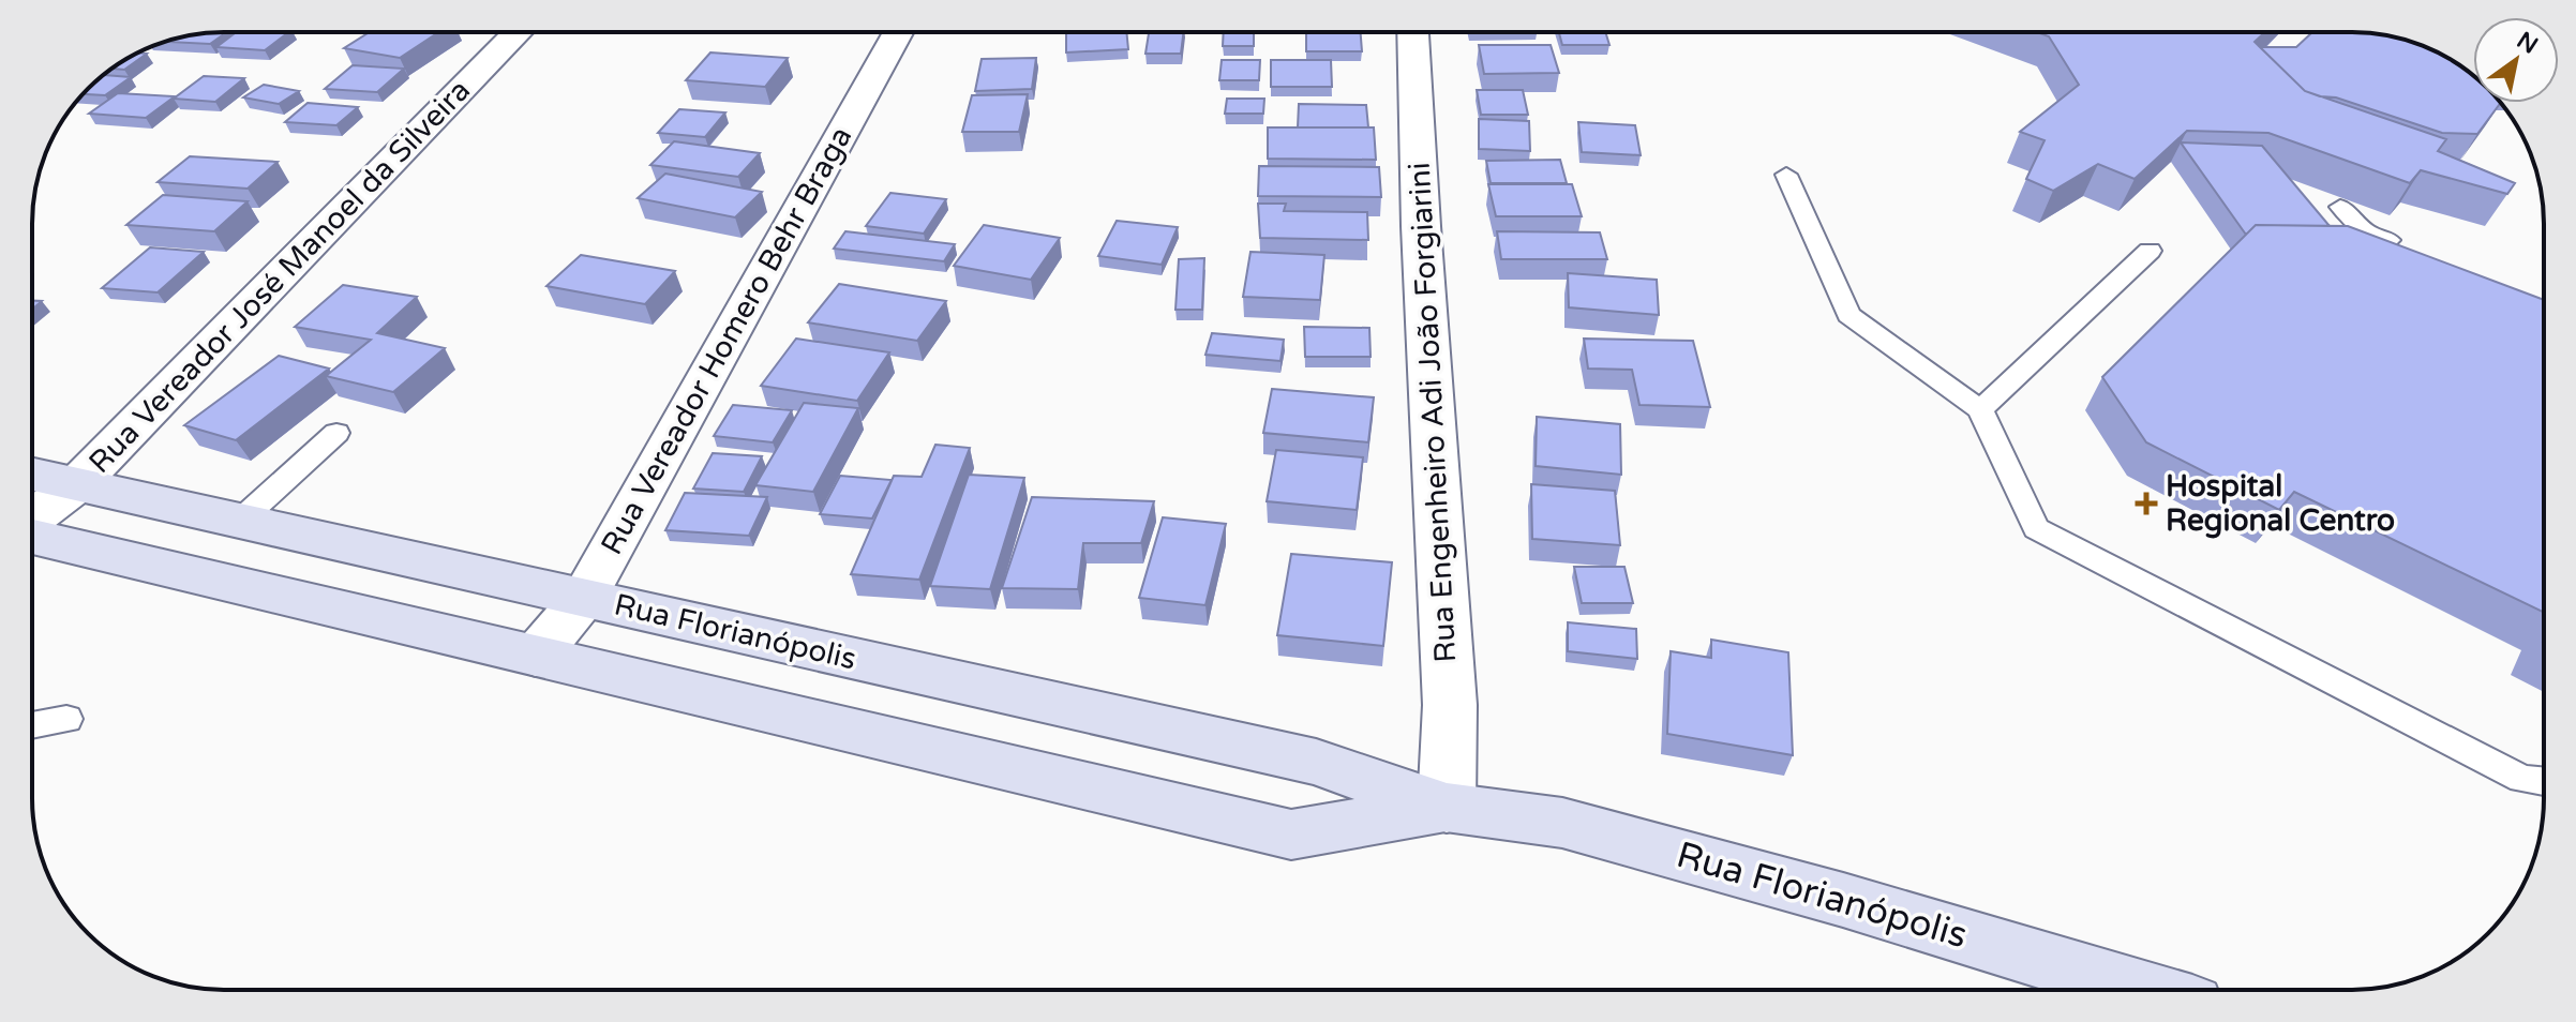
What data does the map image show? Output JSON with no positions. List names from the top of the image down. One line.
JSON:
{"streets":{"street":["Rua Vereador José Manoel da Silveira","Rua Vereador Homero Behr Braga","Rua Engenheiro Adi João Forgiarini","Rua Florianópolis"]},"crossings":[["Rua Vereador José Manoel da Silveira","Rua Florianópolis"],["Rua Vereador Homero Behr Braga","Rua Florianópolis"],["Rua Engenheiro Adi João Forgiarini","Rua Florianópolis"]],"places":{"health":["Hospital Regional Centro"]},"north":"top right"}
